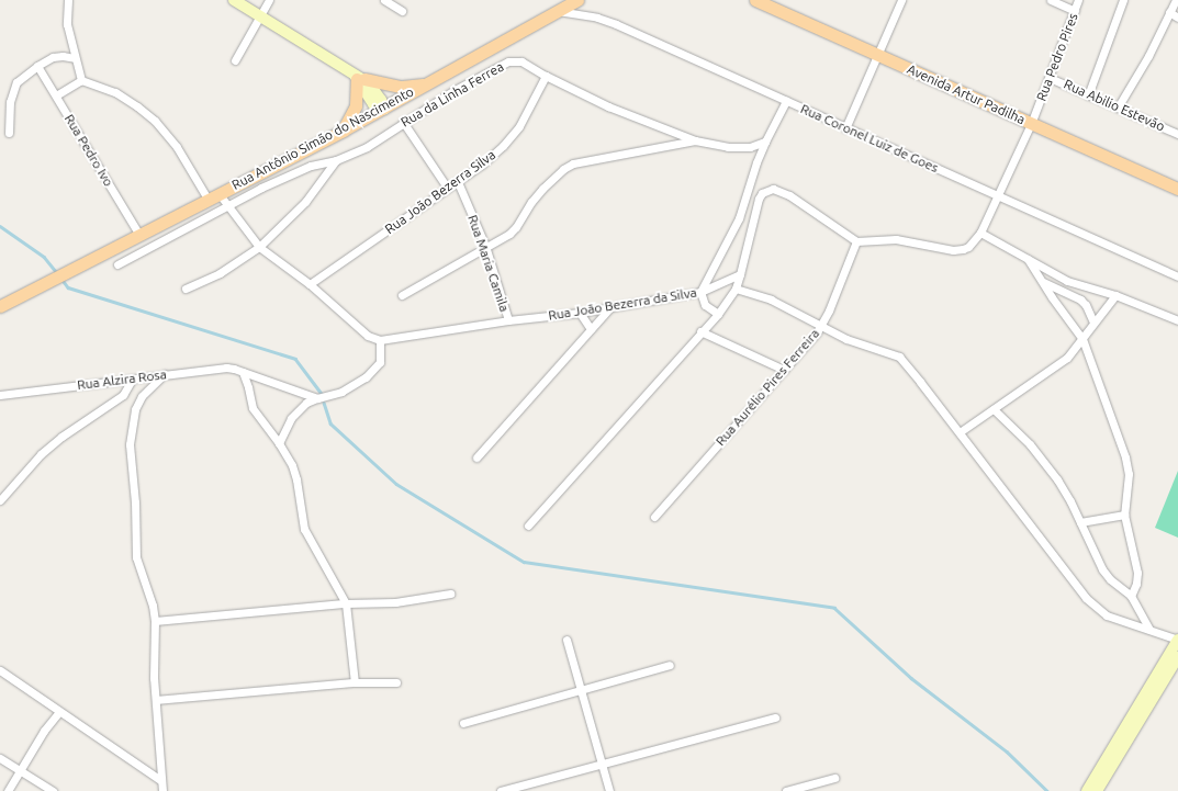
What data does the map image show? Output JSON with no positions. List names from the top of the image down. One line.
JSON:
{"streets":{"main road":["Avenida Artur Padilha","Rua Antônio Simão do Nascimento"],"street":["Rua Pedro Pires","Rua da Linha Ferrea","Rua Abilio Estevão","Rua Coronel Luiz de Goes","Rua Pedro Ivo","Rua João Bezerra Silva","Rua Maria Camila","Rua João Bezerra da Silva","Rua Alzira Rosa","Rua Aurélio Pires Ferreira"]},"crossings":[["Rua Pedro Pires","Avenida Artur Padilha"],["Rua Pedro Pires","Rua Abilio Estevão"],["Rua Pedro Pires","Rua Coronel Luiz de Goes"],["Rua da Linha Ferrea","Rua João Bezerra Silva"],["Rua Antônio Simão do Nascimento","Rua Coronel Luiz de Goes"],["Rua Antônio Simão do Nascimento","Rua Pedro Ivo"],["Rua João Bezerra Silva","Rua Maria Camila"],["Rua João Bezerra Silva","Rua João Bezerra da Silva"],["Rua Maria Camila","Rua João Bezerra da Silva"]]}
